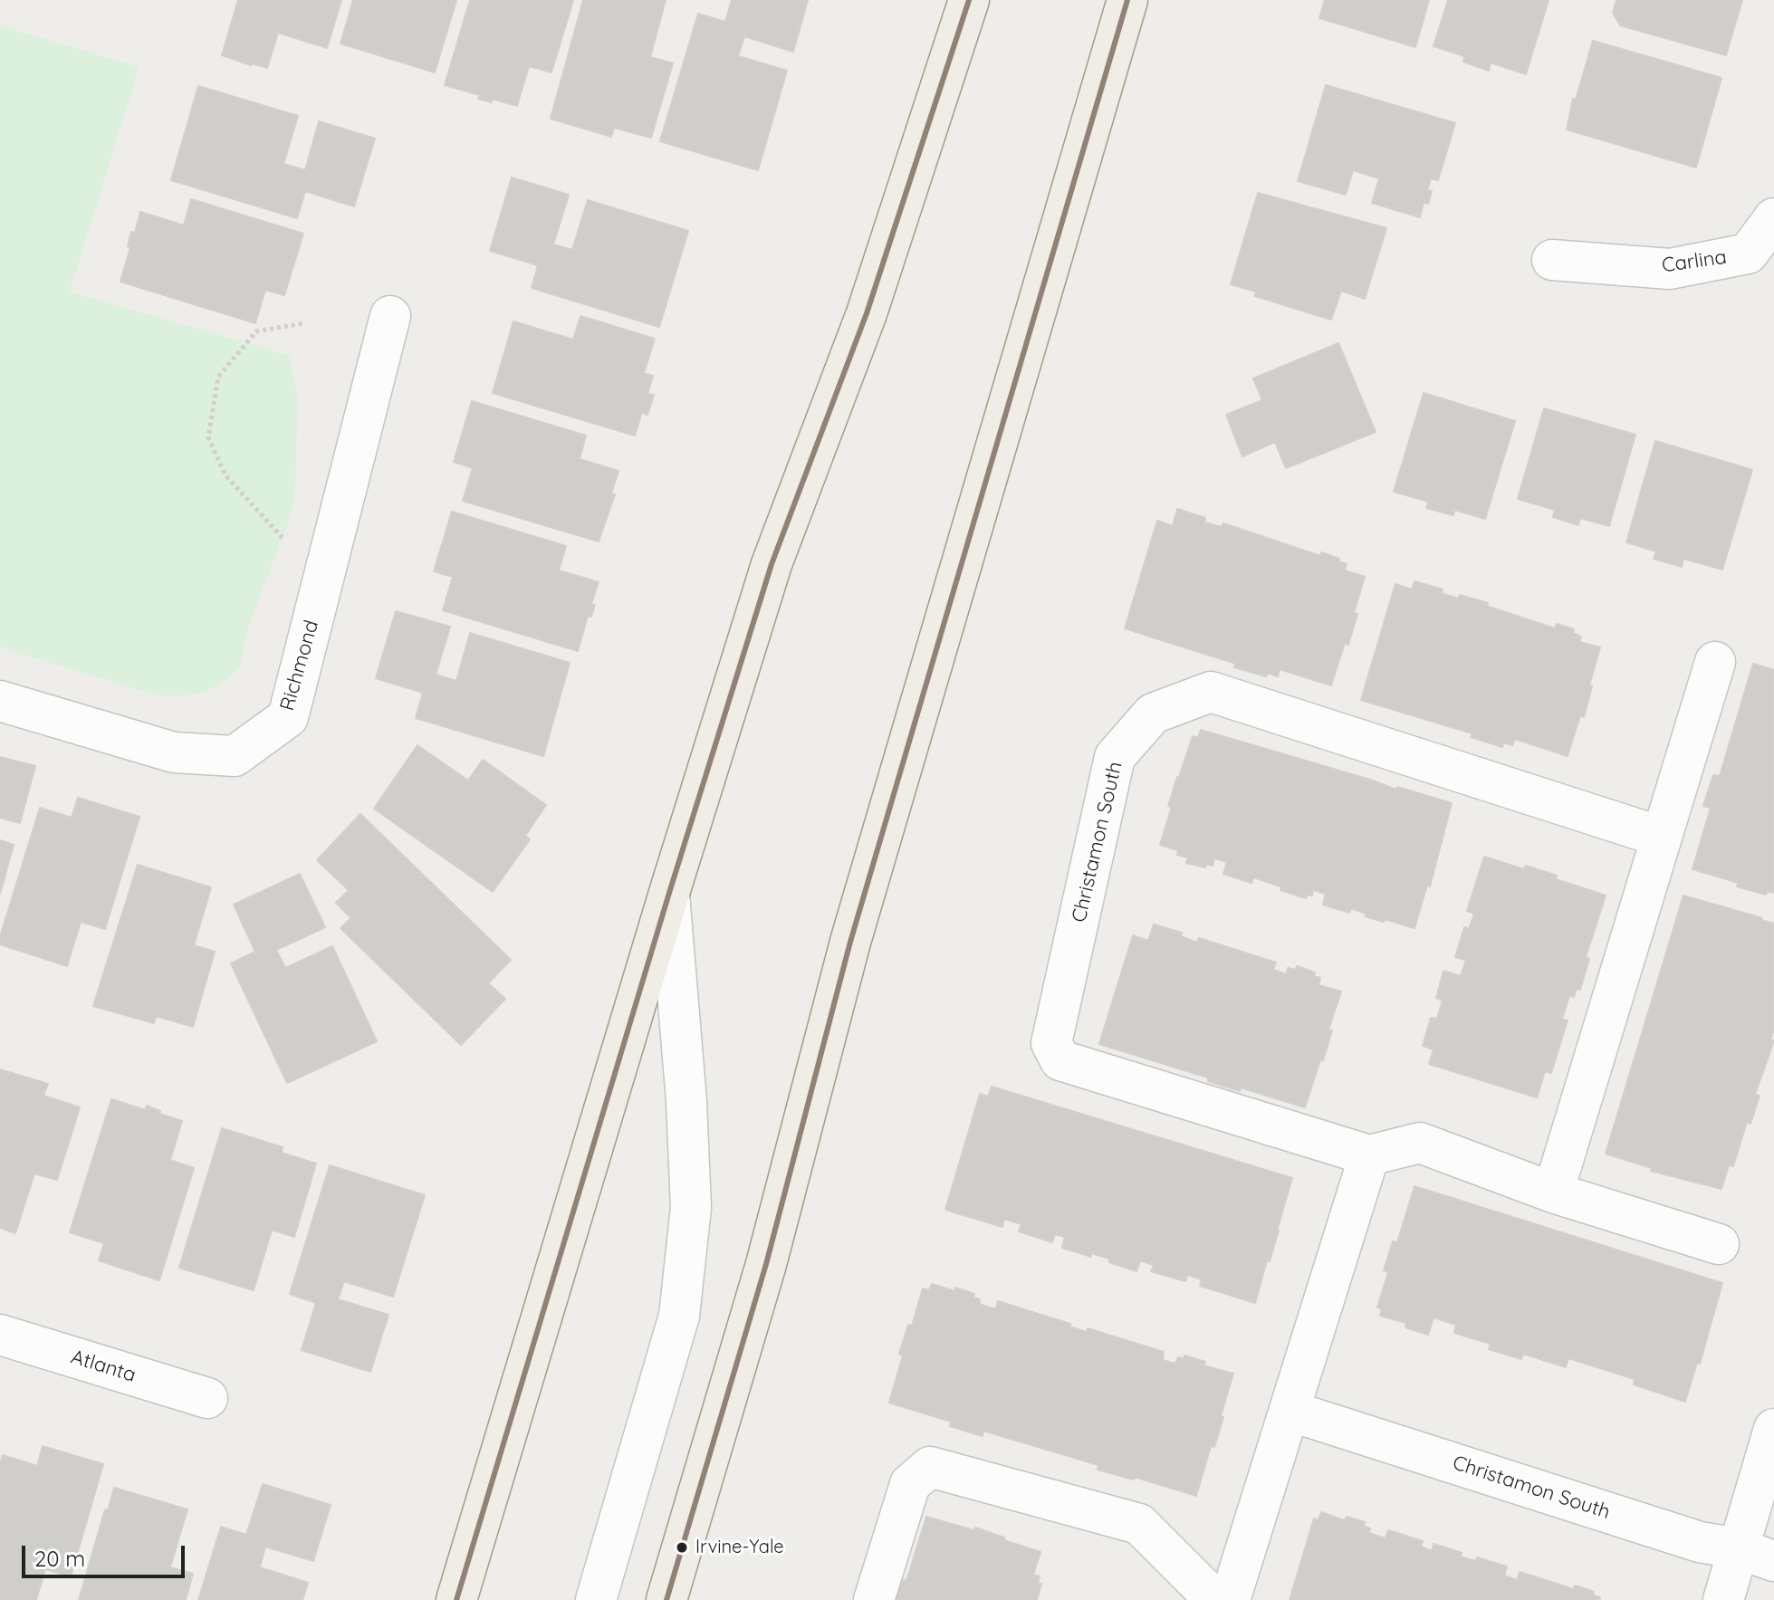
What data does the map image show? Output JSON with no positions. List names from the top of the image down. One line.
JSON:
{"streets":{"street":["Carlina","Richmond","Christamon South","Atlanta"]},"places":["Irvine-Yale"],"scale_bar":"20 m"}
